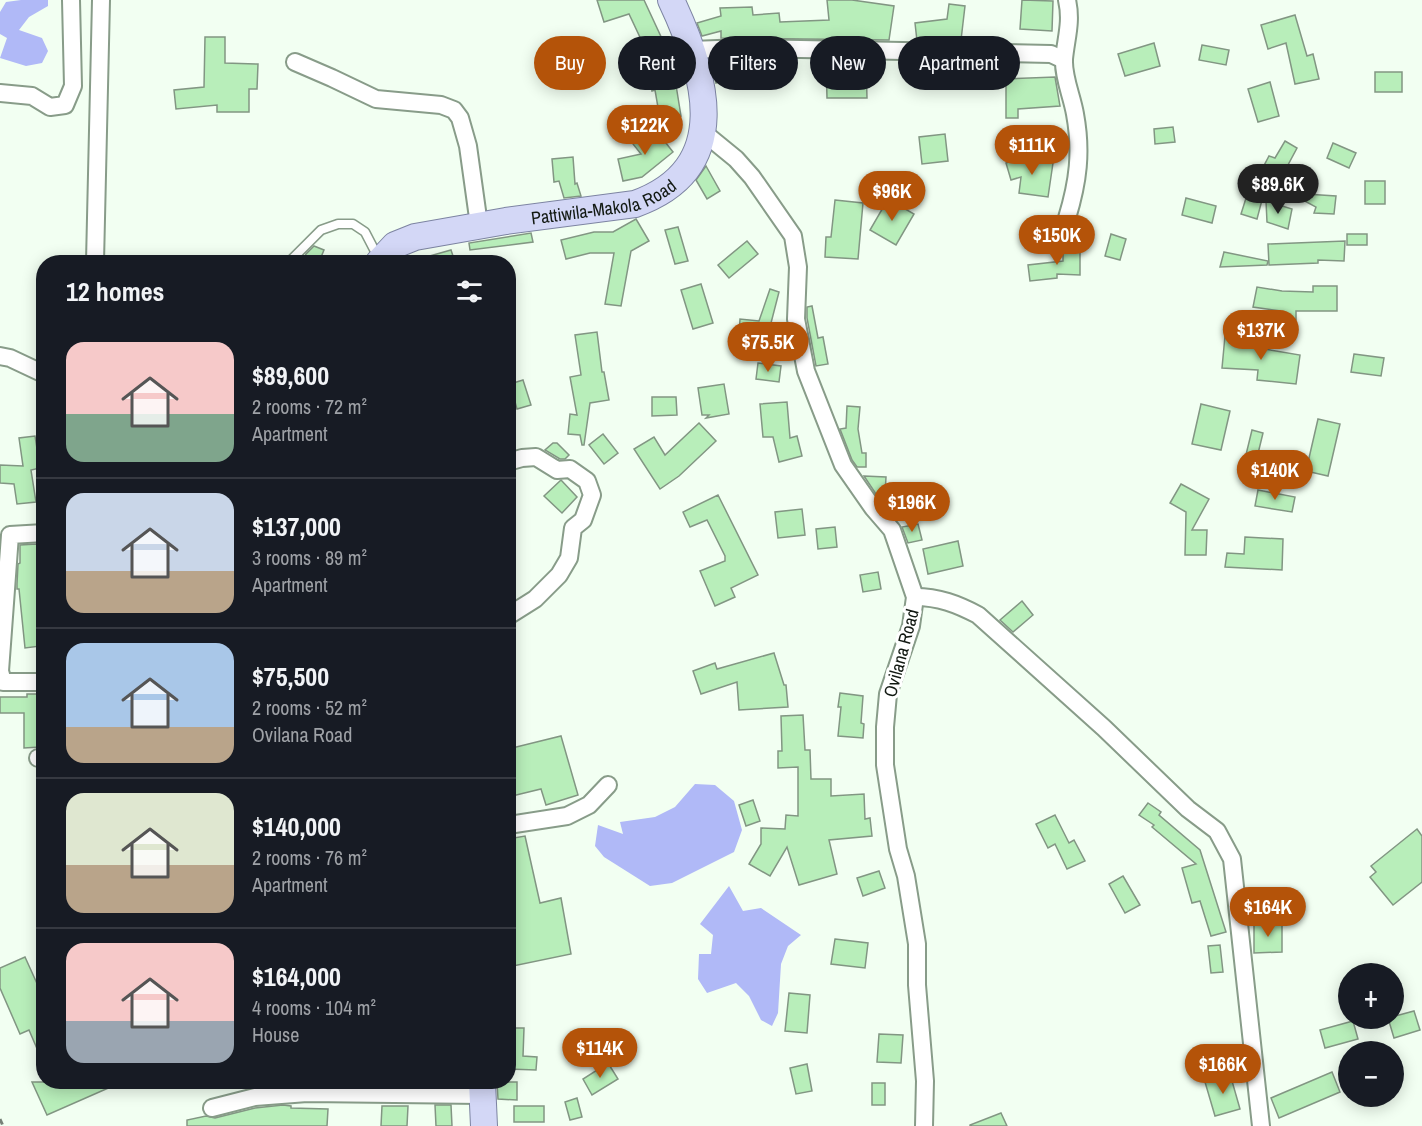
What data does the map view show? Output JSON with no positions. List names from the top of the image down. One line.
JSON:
{"streets":{"main road":["Pattiwila-Makola Road"],"street":["Ovilana Road"]},"crossings":[["Pattiwila-Makola Road","Ovilana Road"]],"page":{"chip":["Buy","Rent","Filters","New","Apartment"],"price":["$122K","$111K","$89.6K","$96K","$150K","$137K","$75.5K","$140K","$196K","$164K","$114K","$166K"],"heading":"12 homes","list":[{"name":"$89,600","note":"2 rooms · 72 m² · Apartment"},{"name":"$137,000","note":"3 rooms · 89 m² · Apartment"},{"name":"$75,500","note":"2 rooms · 52 m² · Ovilana Road"},{"name":"$140,000","note":"2 rooms · 76 m² · Apartment"},{"name":"$164,000","note":"4 rooms · 104 m² · House"}],"map_buttons":["+","−"]}}
